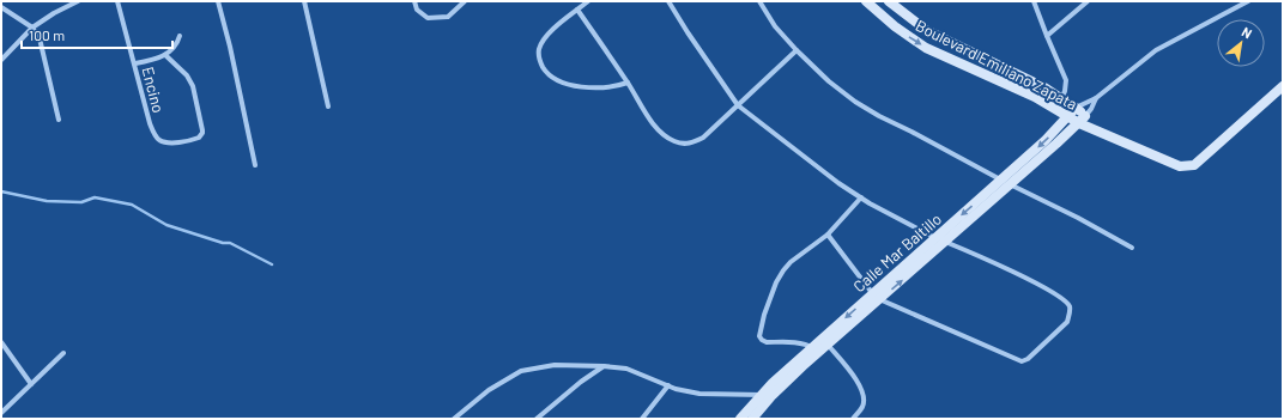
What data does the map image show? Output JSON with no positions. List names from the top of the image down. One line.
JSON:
{"streets":{"main road":["Boulevard Emiliano Zapata","Calle Mar Baltillo"],"street":["Encino"]},"crossings":[["Boulevard Emiliano Zapata","Calle Mar Baltillo"]],"scale_bar":"100 m","north":"top right"}
